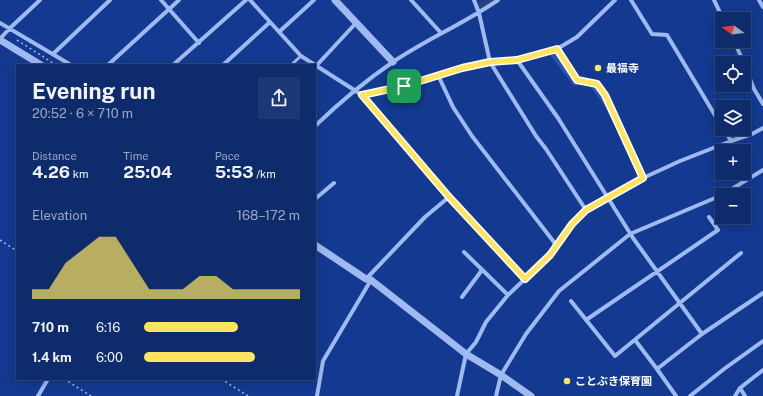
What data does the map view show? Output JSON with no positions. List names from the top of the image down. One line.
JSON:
{"places":["最福寺","ことぶき保育園"],"north":"left","page":{"map_buttons":["+","−"],"heading":["Evening run","20:52 · 6 × 710 m"],"stats":[["Distance","4.26 km"],["Time","25:04"],["Pace","5:53 /km"]],"chart":["Elevation","168–172 m"],"list":[{"name":"710 m","note":"6:16"},{"name":"1.4 km","note":"6:00"}]}}
